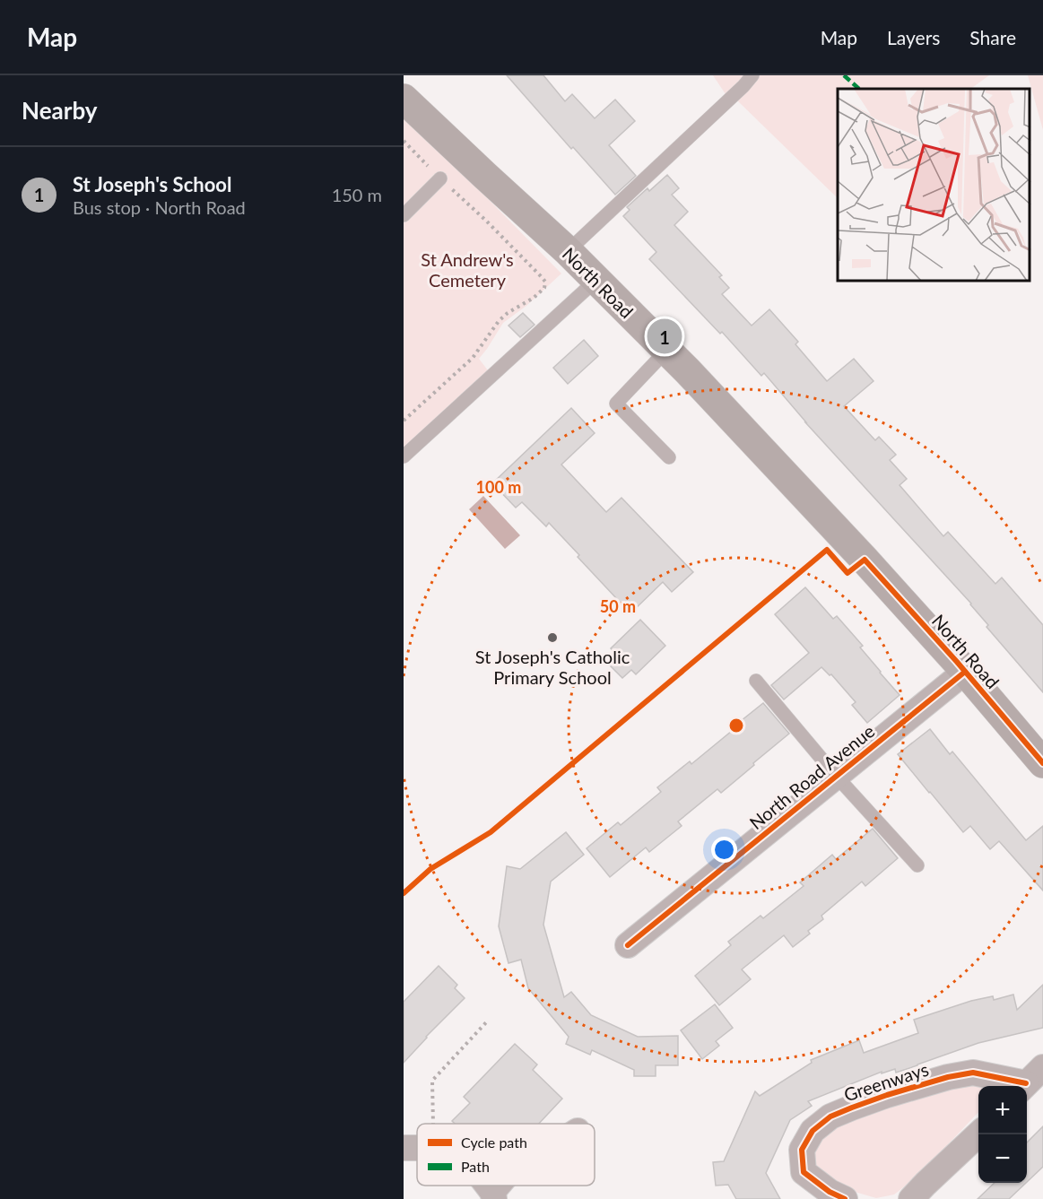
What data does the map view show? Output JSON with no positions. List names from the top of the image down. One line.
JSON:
{"streets":{"main road":["North Road"],"street":["North Road Avenue","Greenways"]},"crossings":[["North Road","North Road Avenue"]],"parks":["St Andrew's Cemetery"],"places":["St Joseph's Catholic Primary School"],"legend":["Cycle path","Path"],"page":{"header":"Map","nav":["Map","Layers","Share"],"heading":"Nearby","list":[{"mark":"1","name":"St Joseph's School","note":"Bus stop · North Road","value":"150 m"}],"pins":"1","map_buttons":["+","−"]},"rings":["100 m","50 m"]}
